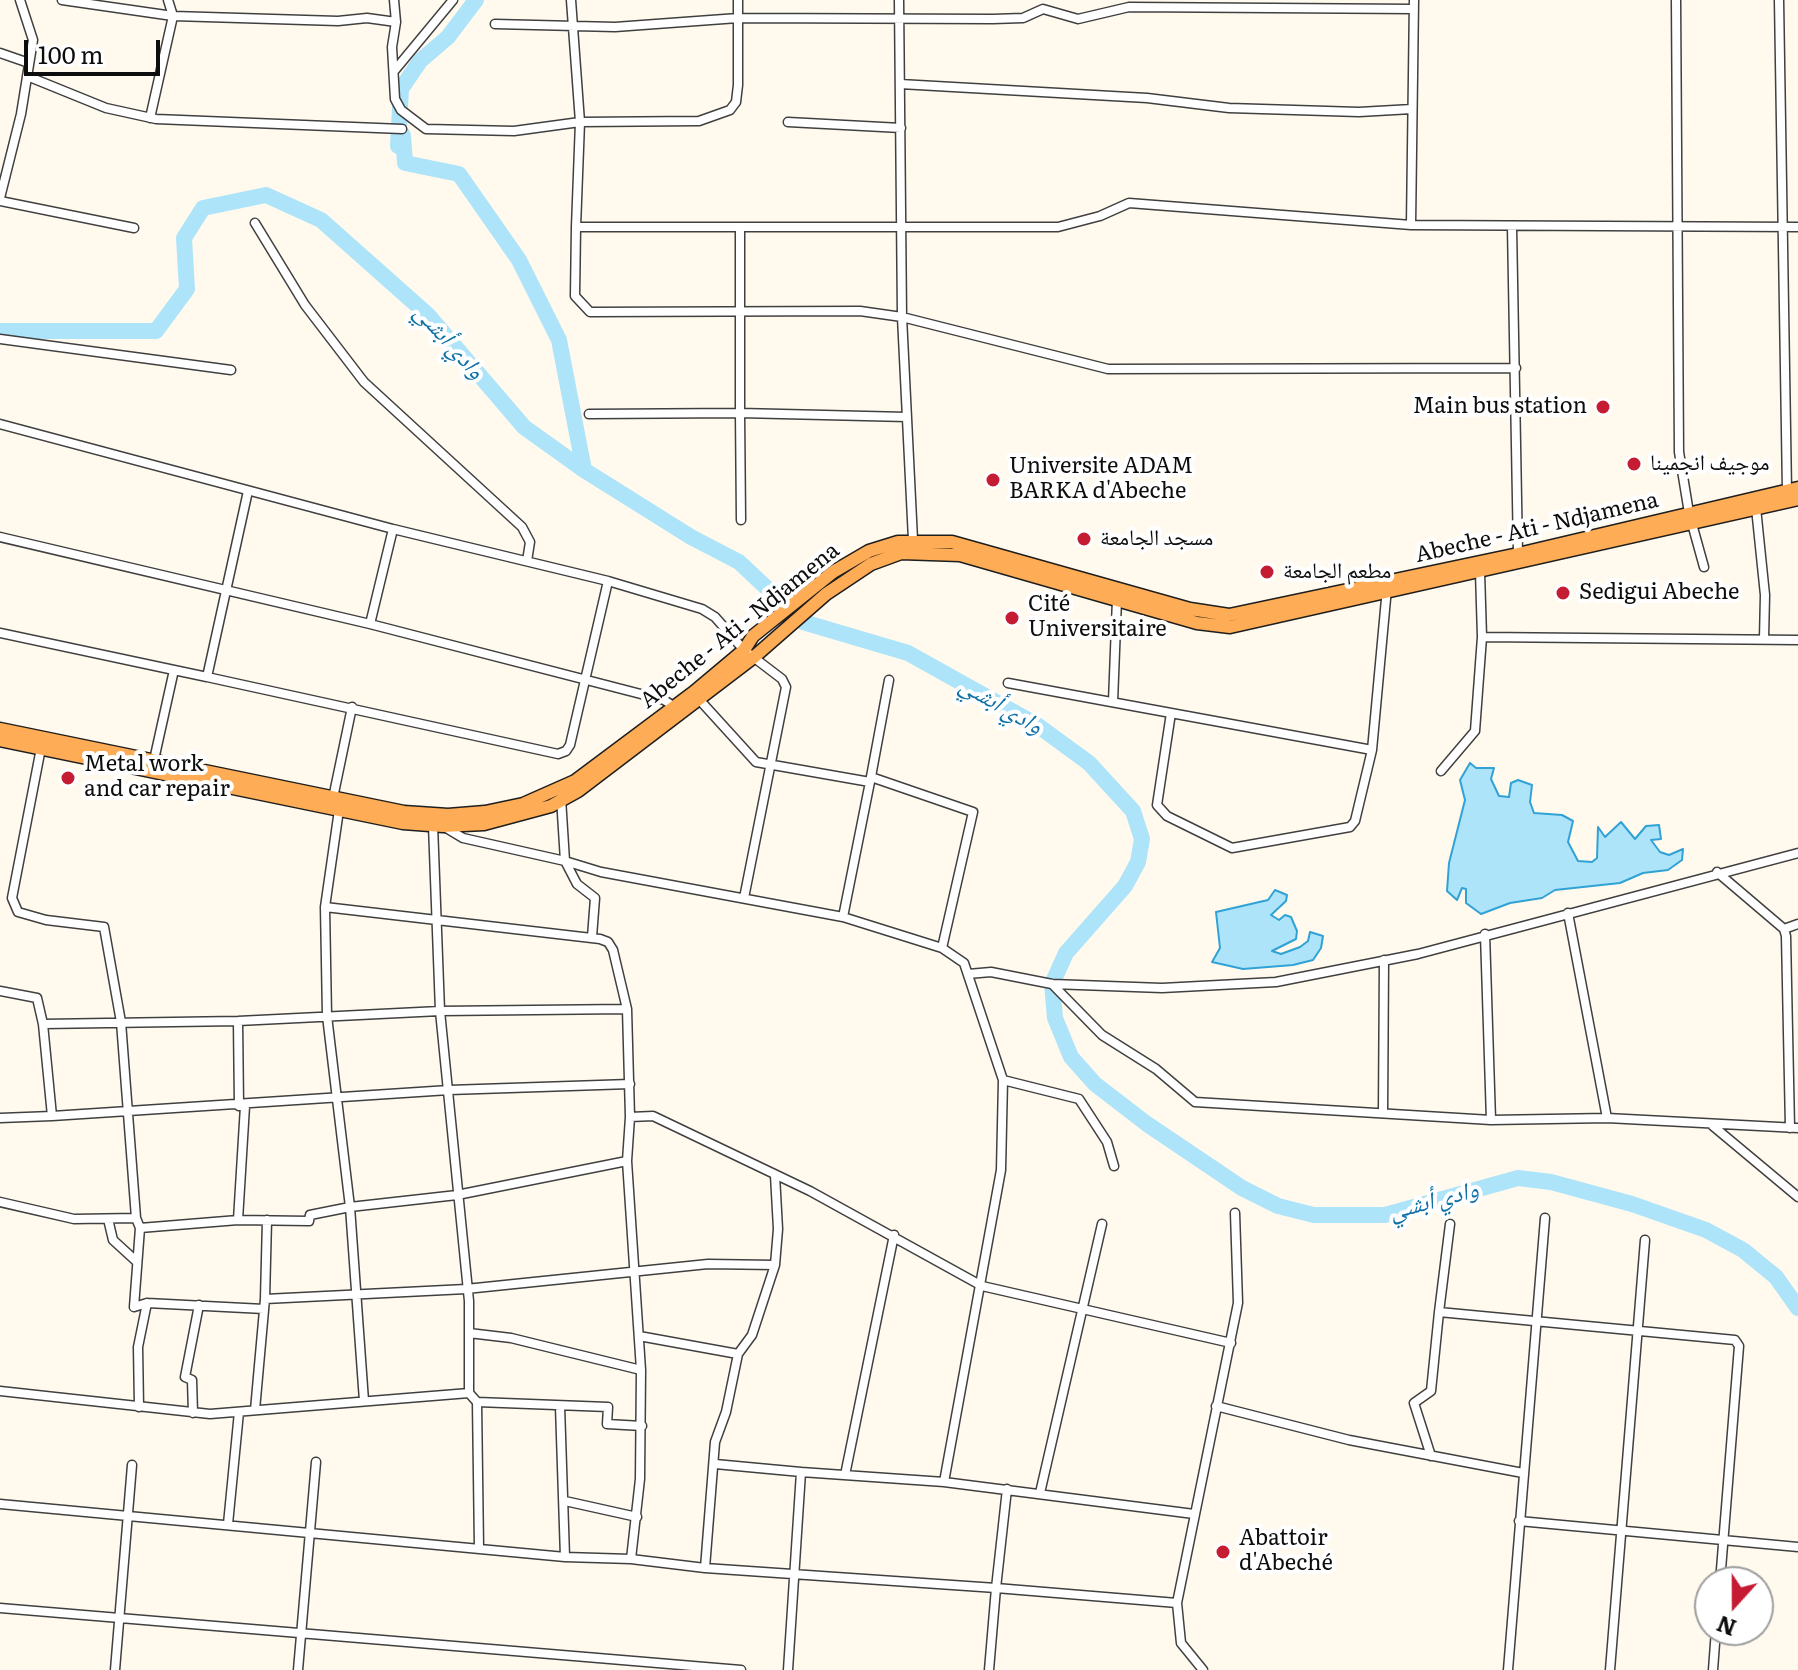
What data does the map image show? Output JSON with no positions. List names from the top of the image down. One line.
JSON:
{"streets":{"highway":["Abeche - Ati - Ndjamena"]},"water":["وادي أبشي"],"places":["Main bus station","موجيف انجمينا","Universite ADAM BARKA d'Abeche","مسجد الجامعة","مطعم الجامعة","Sedigui Abeche","Cité Universitaire","Metal work and car repair","Abattoir d'Abeché"],"scale_bar":"100 m","north":"bottom"}
